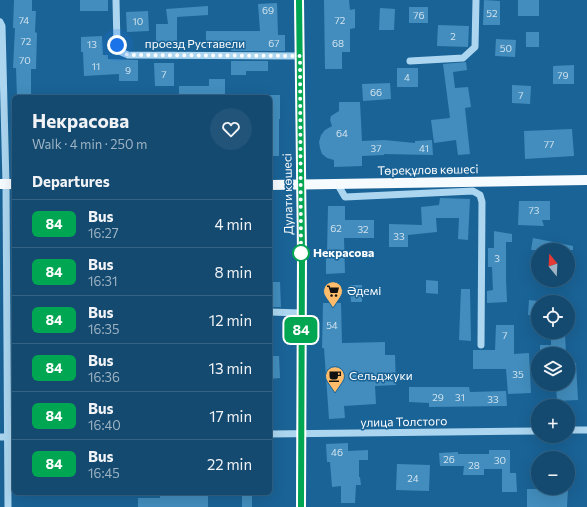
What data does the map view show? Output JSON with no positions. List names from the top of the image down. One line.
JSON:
{"streets":{"main road":["Төреқұлов көшесі","Дулати көшесі"],"street":["проезд Руставели","улица Толстого"]},"crossings":[["проезд Руставели","Дулати көшесі"],["Төреқұлов көшесі","Дулати көшесі"],["Дулати көшесі","улица Толстого"]],"places":{"other":["Некрасова"],"supermarket":["Әдемі"],"cafe":["Сельджуки"]},"lines":["bus line 84"],"house_numbers":["69","52","76","74","72","10","2","72","67","68","13","50","70","11","9","7","79","4","66","7","64","77","37","41","73","62","32","33","3","54","7","35","29","31","33","46","26","30","28","24"],"north":"top","page":{"on_map":"84","heading":[["Некрасова","Walk · 4 min · 250 m"],"Departures"],"list":[{"mark":"84","name":"Bus","note":"16:27","value":"4 min"},{"mark":"84","name":"Bus","note":"16:31","value":"8 min"},{"mark":"84","name":"Bus","note":"16:35","value":"12 min"},{"mark":"84","name":"Bus","note":"16:36","value":"13 min"},{"mark":"84","name":"Bus","note":"16:40","value":"17 min"},{"mark":"84","name":"Bus","note":"16:45","value":"22 min"}],"map_buttons":["+","−"]}}
